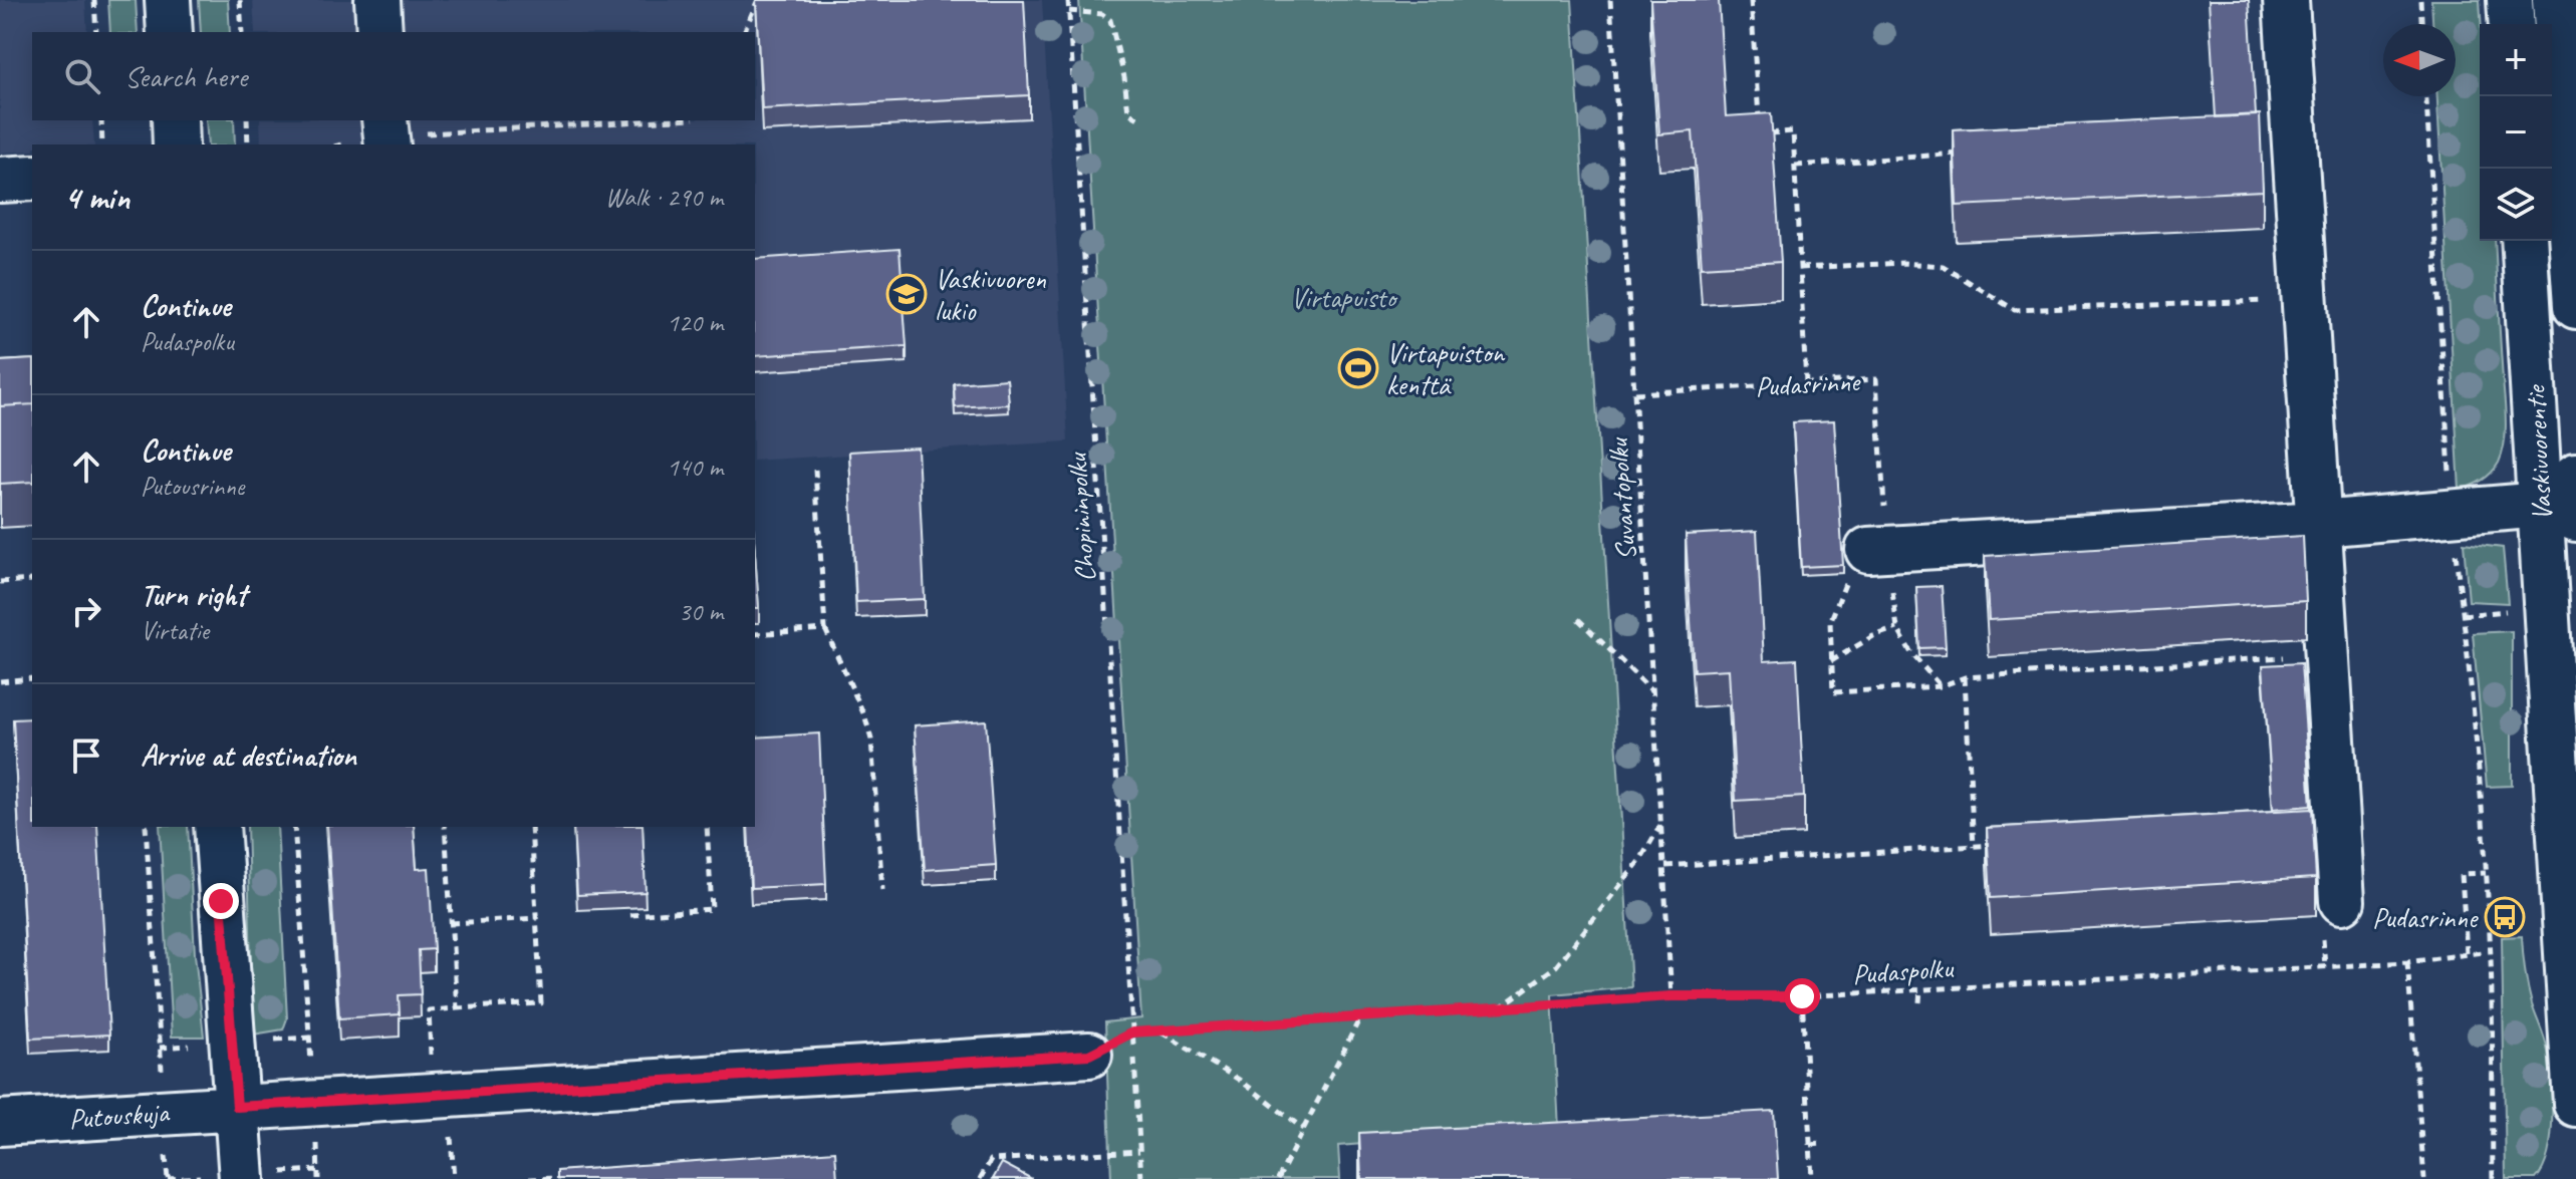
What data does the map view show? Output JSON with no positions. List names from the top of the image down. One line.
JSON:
{"streets":{"street":["Vaskivuorentie","Putouskuja"],"path":["Pudasrinne","Suvantopolku","Chopininpolku","Pudaspolku"]},"crossings":[["Pudasrinne","Suvantopolku"],["Suvantopolku","Pudaspolku"],["Chopininpolku","Pudaspolku"],["Pudaspolku","Putouskuja"]],"parks":["Virtapuisto"],"places":{"school or university":["Vaskivuoren lukio"],"sports":["Virtapuiston kenttä"],"bus stop":["Pudasrinne"]},"north":"left","page":{"map_buttons":["+","−"],"search":"Search here","heading":["4 min","Walk · 290 m"],"list":[["Continue","Pudaspolku","120 m"],["Continue","Putousrinne","140 m"],["Turn right","Virtatie","30 m"],"Arrive at destination"]}}
